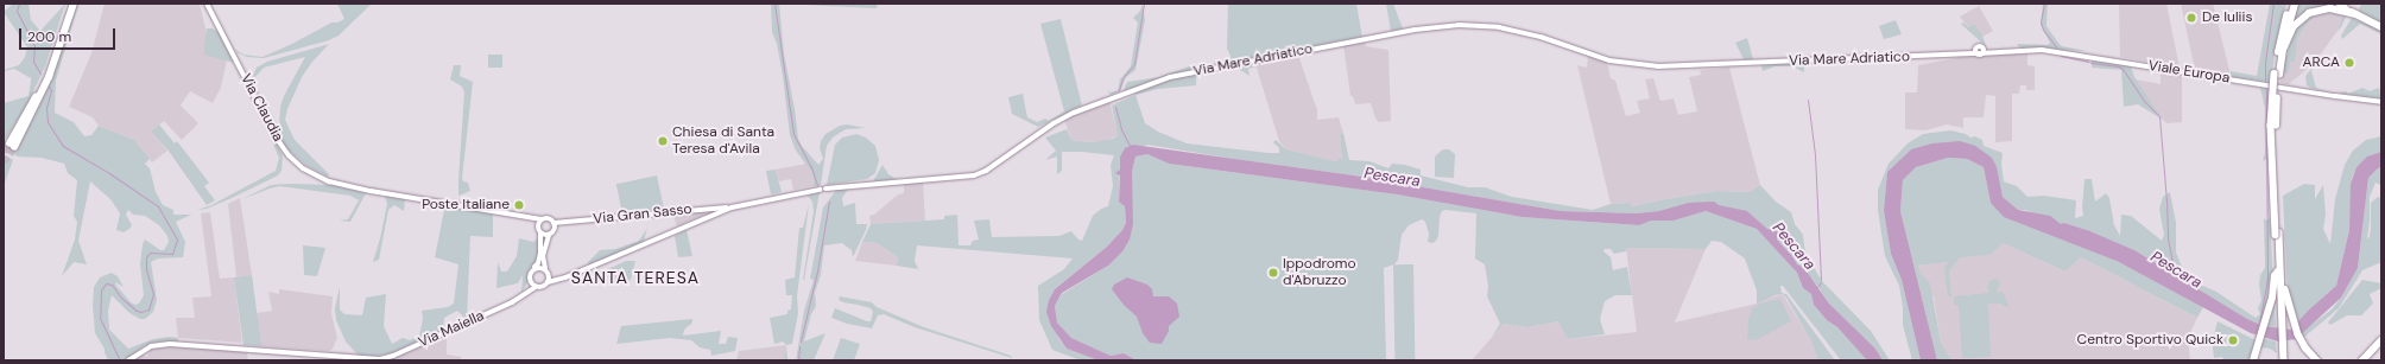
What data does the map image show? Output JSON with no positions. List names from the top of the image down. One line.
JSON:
{"streets":{"main road":["Via Mare Adriatico","Viale Europa","Via Claudia","Via Gran Sasso","Via Maiella"]},"crossings":[["Via Mare Adriatico","Viale Europa"]],"districts":["SANTA TERESA"],"water":["Pescara"],"places":["De Iuliis","ARCA","Chiesa di Santa Teresa d'Avila","Poste Italiane","Ippodromo d'Abruzzo","Centro Sportivo Quick"],"scale_bar":"200 m"}
